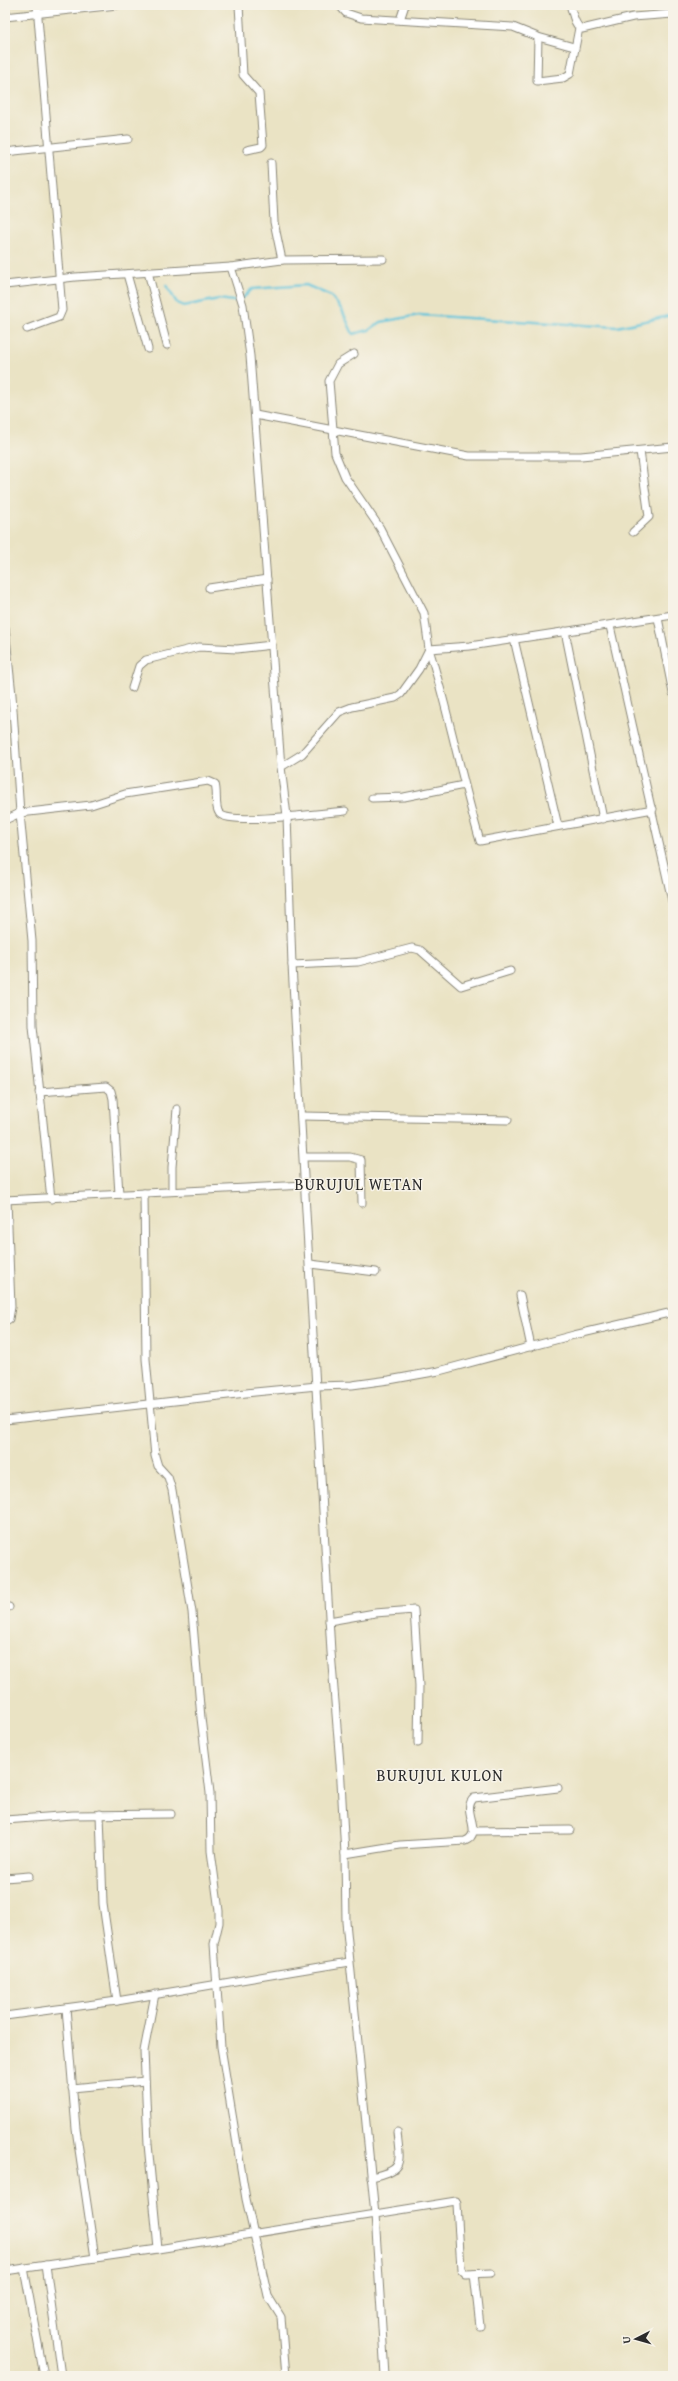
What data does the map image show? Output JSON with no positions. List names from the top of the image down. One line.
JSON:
{"districts":["BURUJUL WETAN","BURUJUL KULON"],"north":"left"}
